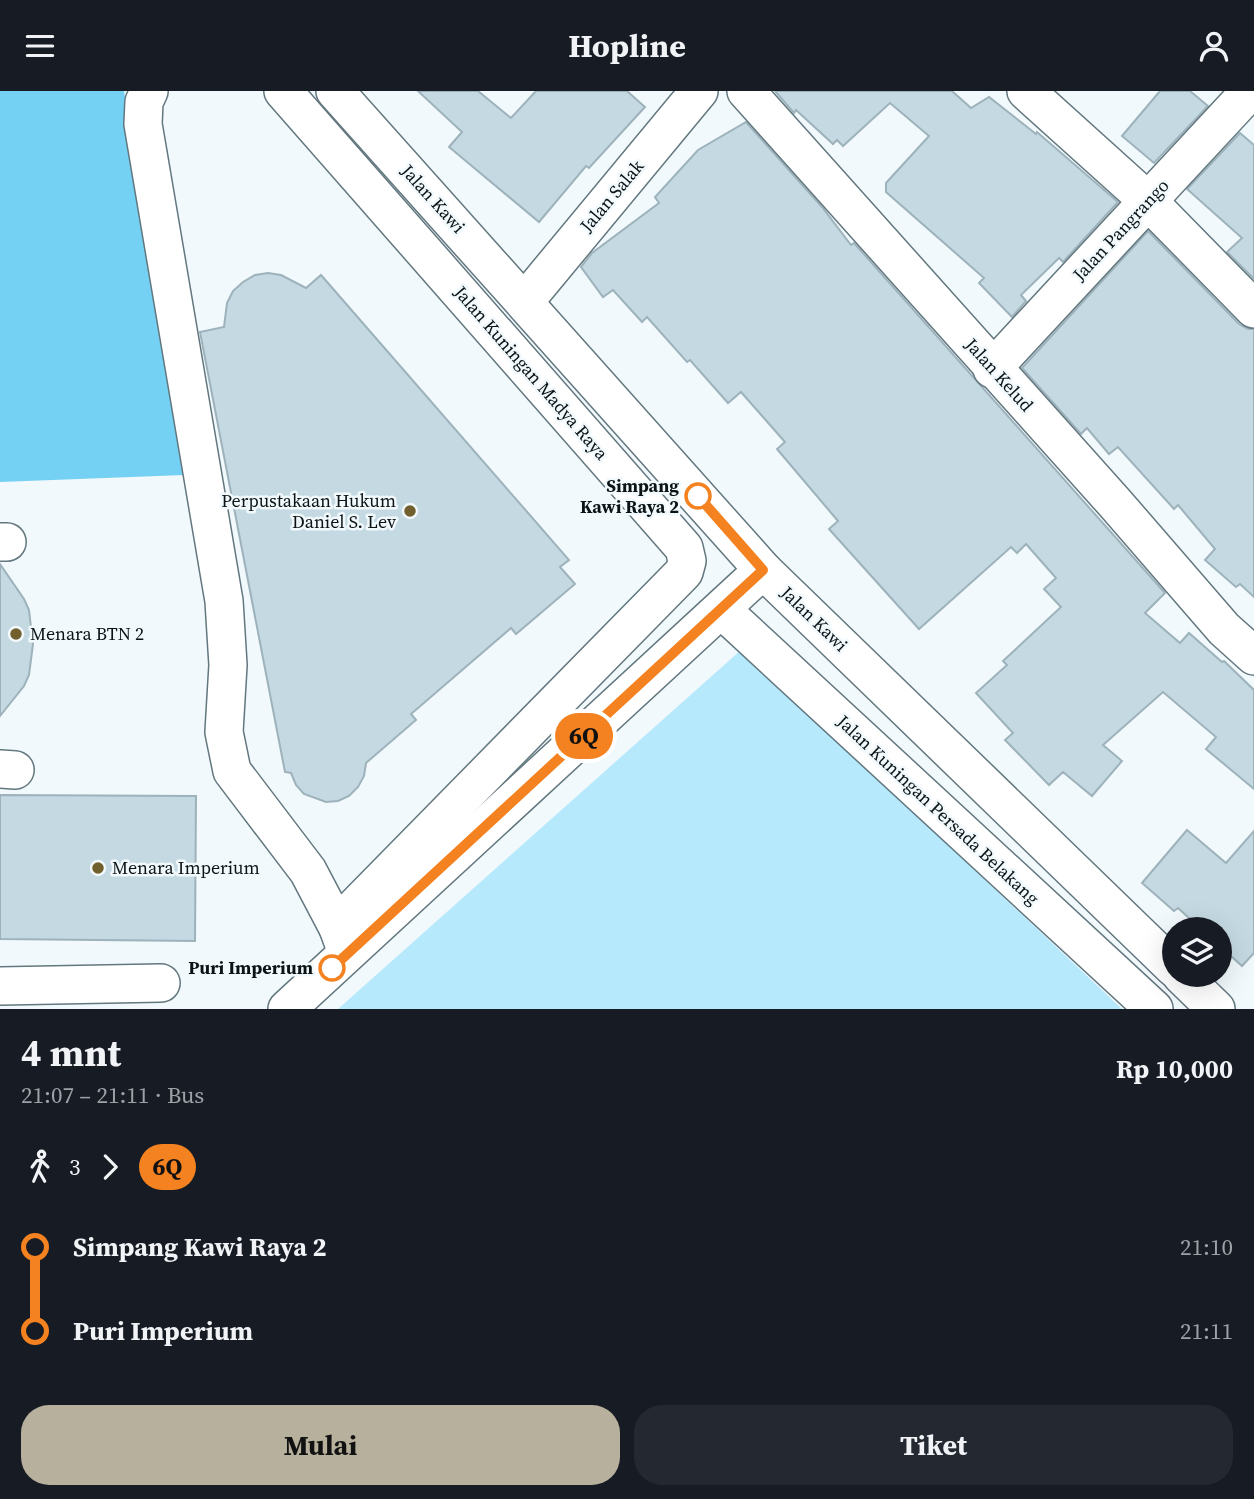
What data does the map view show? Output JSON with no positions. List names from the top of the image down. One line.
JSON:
{"streets":{"street":["Jalan Salak","Jalan Kawi","Jalan Pangrango","Jalan Kuningan Madya Raya","Jalan Kelud","Jalan Kuningan Persada Belakang"]},"crossings":[["Jalan Salak","Jalan Kawi"],["Jalan Kawi","Jalan Kuningan Madya Raya"],["Jalan Pangrango","Jalan Kelud"],["Jalan Kuningan Madya Raya","Jalan Kuningan Persada Belakang"]],"places":["Simpang Kawi Raya 2","Perpustakaan Hukum Daniel S. Lev","Menara BTN 2","Menara Imperium","Puri Imperium"],"lines":["bus line 6Q"],"page":{"header":"Hopline","on_map":"6Q","heading":["4 mnt","21:07 – 21:11 · Bus","Rp 10,000"],"legs":["3","6Q"],"list":[{"name":"Simpang Kawi Raya 2","value":"21:10"},{"name":"Puri Imperium","value":"21:11"}],"buttons":["Mulai","Tiket"]}}
